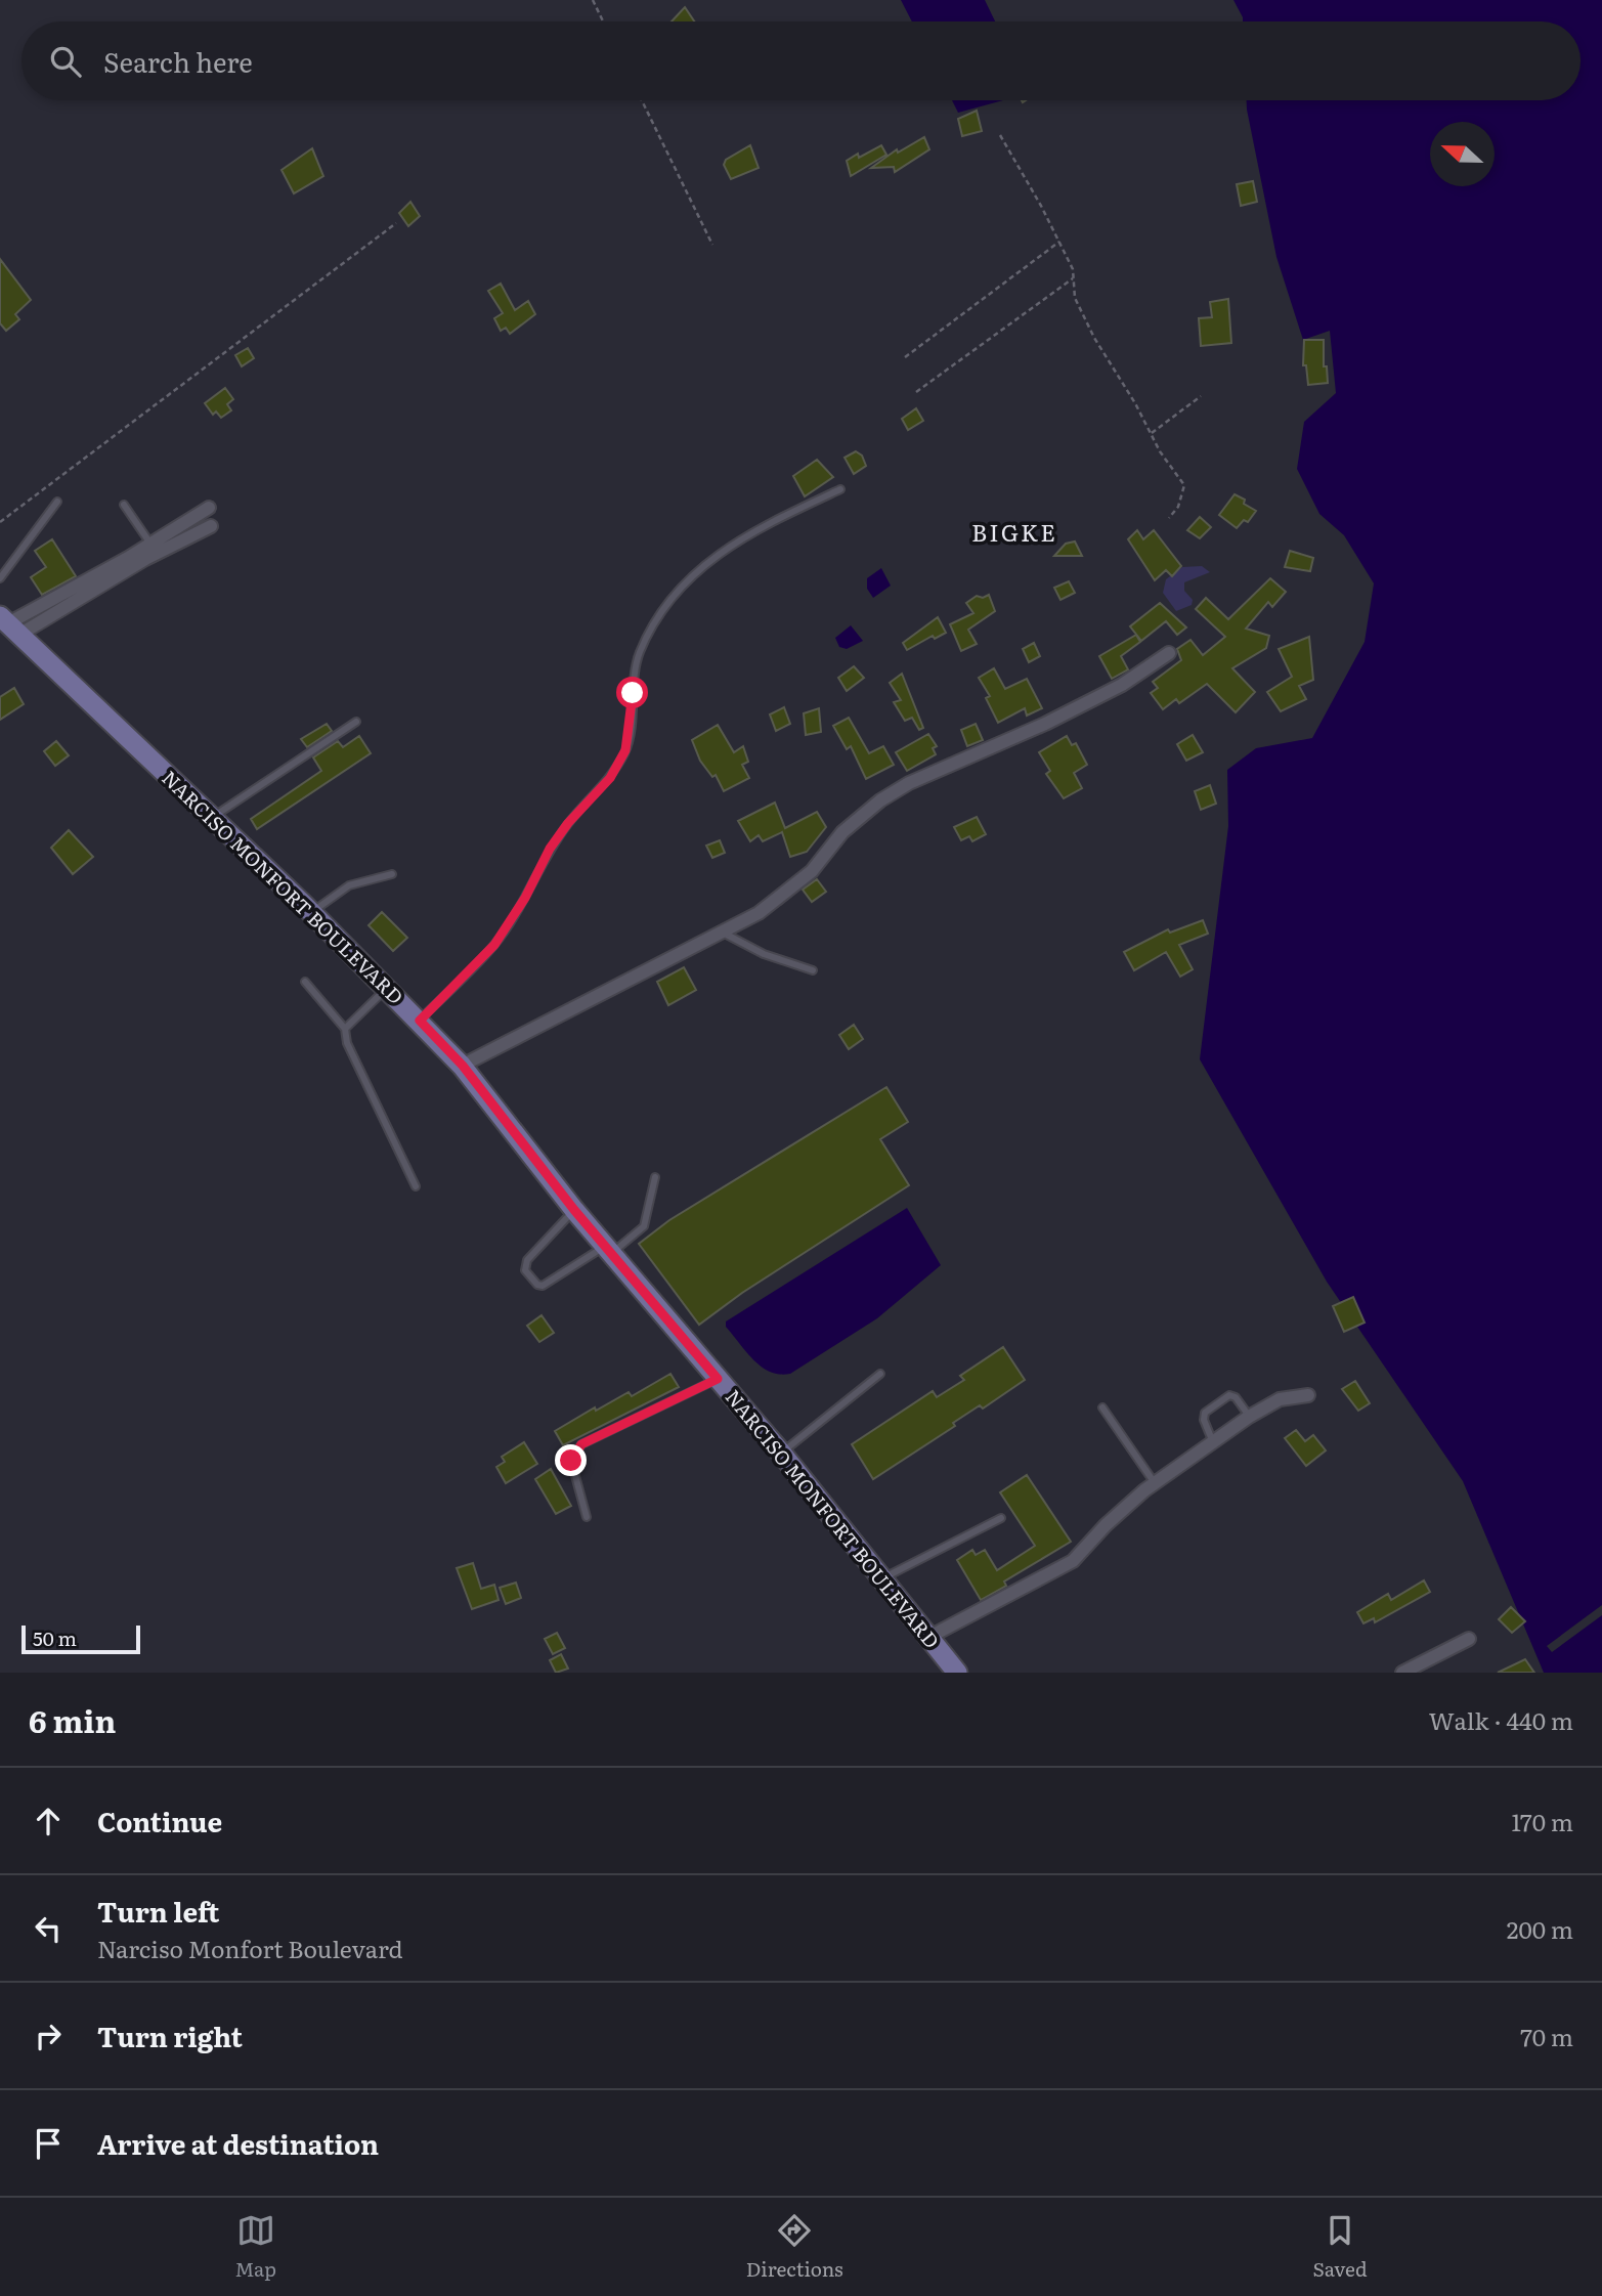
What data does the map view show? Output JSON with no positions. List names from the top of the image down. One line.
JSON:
{"streets":{"main road":["NARCISO MONFORT BOULEVARD"]},"districts":["BIGKE"],"scale_bar":"50 m","north":"left","page":{"search":"Search here","scale":"50 m","heading":["6 min","Walk · 440 m"],"list":[["Continue","170 m"],["Turn left","Narciso Monfort Boulevard","200 m"],["Turn right","70 m"],"Arrive at destination"],"nav":["Map","Directions","Saved"]}}
